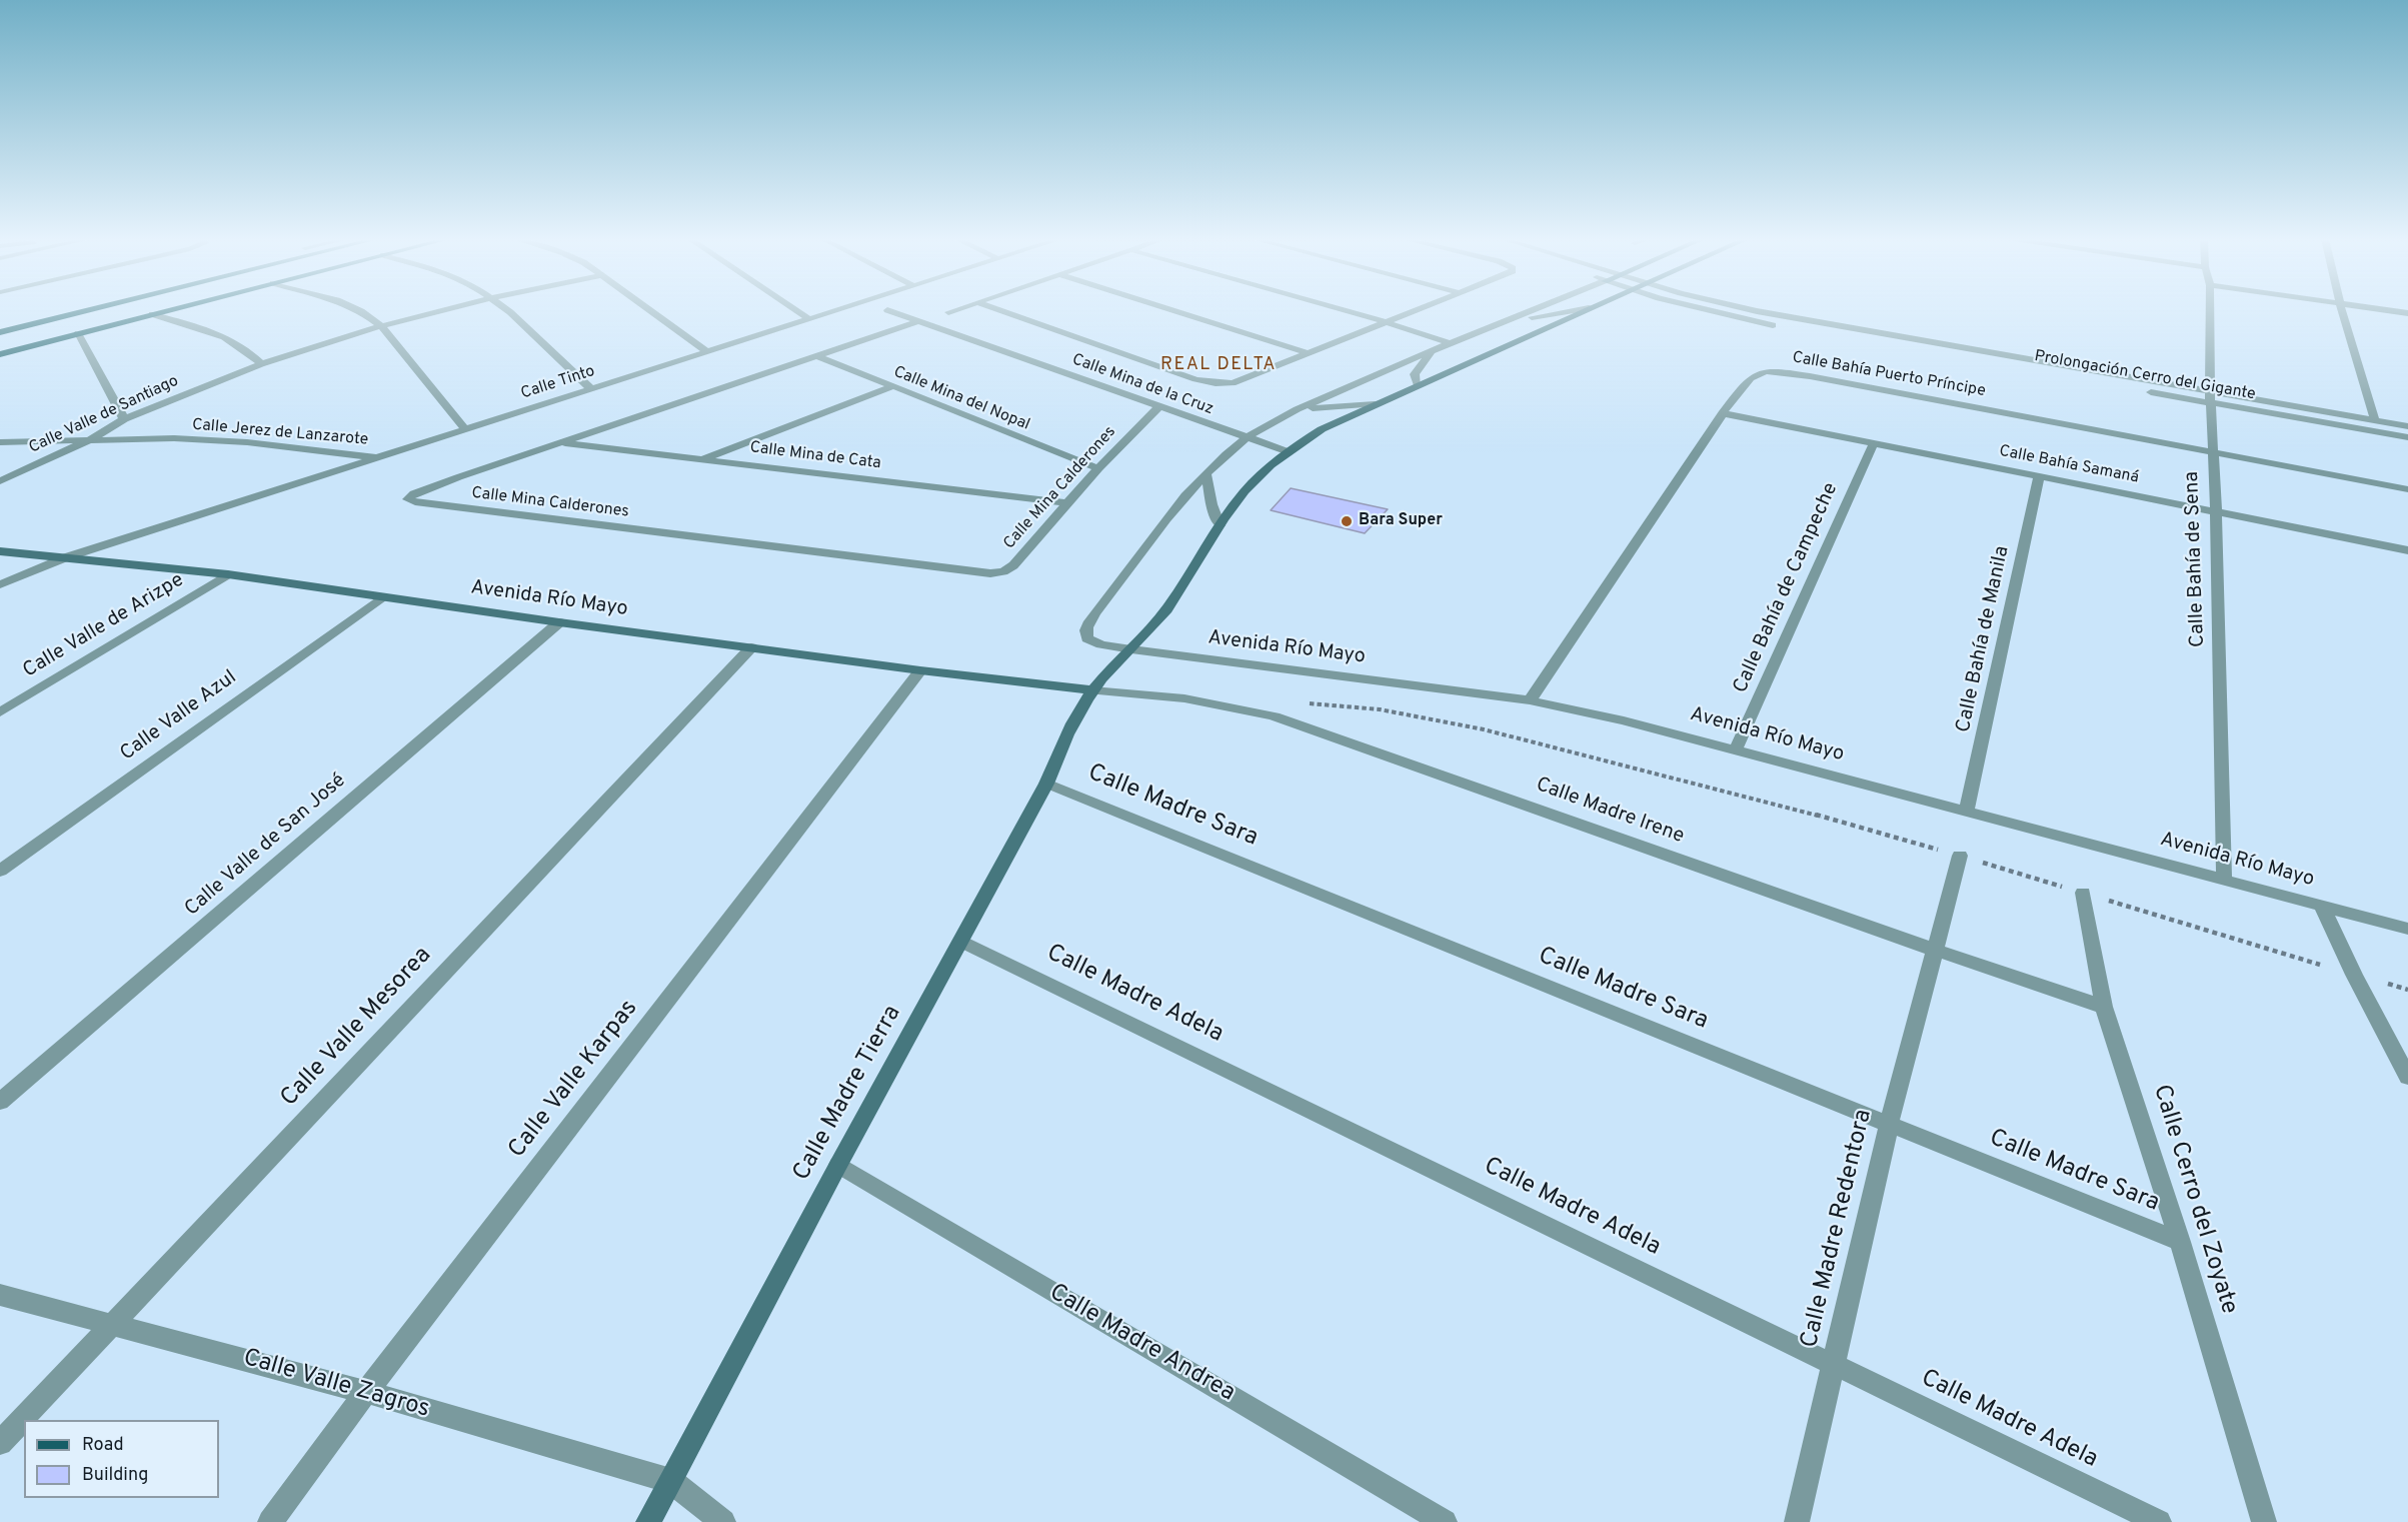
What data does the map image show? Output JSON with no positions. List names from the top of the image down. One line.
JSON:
{"streets":{"street":["Calle Bahía Puerto Príncipe","Prolongación Cerro del Gigante","Calle Tinto","Calle Mina de la Cruz","Calle Mina del Nopal","Calle Valle de Santiago","Calle Jerez de Lanzarote","Calle Mina de Cata","Calle Bahía Samaná","Calle Mina Calderones","Calle Bahía de Sena","Calle Bahía de Campeche","Avenida Río Mayo","Calle Valle de Arizpe","Calle Bahía de Manila","Calle Valle Azul","Calle Madre Sara","Calle Madre Irene","Calle Valle de San José","Calle Madre Adela","Calle Valle Mesorea","Calle Valle Karpas","Calle Madre Tierra","Calle Cerro del Zoyate","Calle Madre Redentora","Calle Madre Andrea","Calle Valle Zagros"]},"crossings":[["Calle Bahía Puerto Príncipe","Calle Bahía Samaná"],["Calle Bahía Puerto Príncipe","Calle Bahía de Sena"],["Calle Bahía Puerto Príncipe","Avenida Río Mayo"],["Prolongación Cerro del Gigante","Calle Bahía de Sena"],["Calle Tinto","Calle Jerez de Lanzarote"],["Calle Tinto","Avenida Río Mayo"],["Calle Mina de la Cruz","Calle Mina Calderones"],["Calle Mina de la Cruz","Calle Madre Tierra"],["Calle Mina del Nopal","Calle Mina Calderones"],["Calle Valle de Santiago","Calle Jerez de Lanzarote"],["Calle Mina de Cata","Calle Mina Calderones"],["Calle Bahía Samaná","Calle Bahía de Sena"],["Calle Bahía Samaná","Calle Bahía de Campeche"],["Calle Bahía Samaná","Calle Bahía de Manila"],["Calle Bahía de Sena","Avenida Río Mayo"],["Calle Bahía de Campeche","Avenida Río Mayo"],["Avenida Río Mayo","Calle Valle de Arizpe"],["Avenida Río Mayo","Calle Bahía de Manila"],["Avenida Río Mayo","Calle Valle Azul"],["Avenida Río Mayo","Calle Madre Irene"],["Avenida Río Mayo","Calle Valle de San José"],["Avenida Río Mayo","Calle Valle Mesorea"],["Avenida Río Mayo","Calle Valle Karpas"],["Avenida Río Mayo","Calle Madre Tierra"],["Calle Madre Sara","Calle Madre Tierra"],["Calle Madre Sara","Calle Cerro del Zoyate"],["Calle Madre Sara","Calle Madre Redentora"],["Calle Madre Irene","Calle Madre Tierra"],["Calle Madre Irene","Calle Cerro del Zoyate"],["Calle Madre Irene","Calle Madre Redentora"],["Calle Madre Adela","Calle Madre Tierra"],["Calle Madre Adela","Calle Madre Redentora"],["Calle Valle Mesorea","Calle Valle Zagros"],["Calle Valle Karpas","Calle Valle Zagros"],["Calle Madre Tierra","Calle Madre Andrea"],["Calle Madre Tierra","Calle Valle Zagros"]],"districts":["REAL DELTA"],"places":["Bara Super"],"legend":["Road","Building"]}
